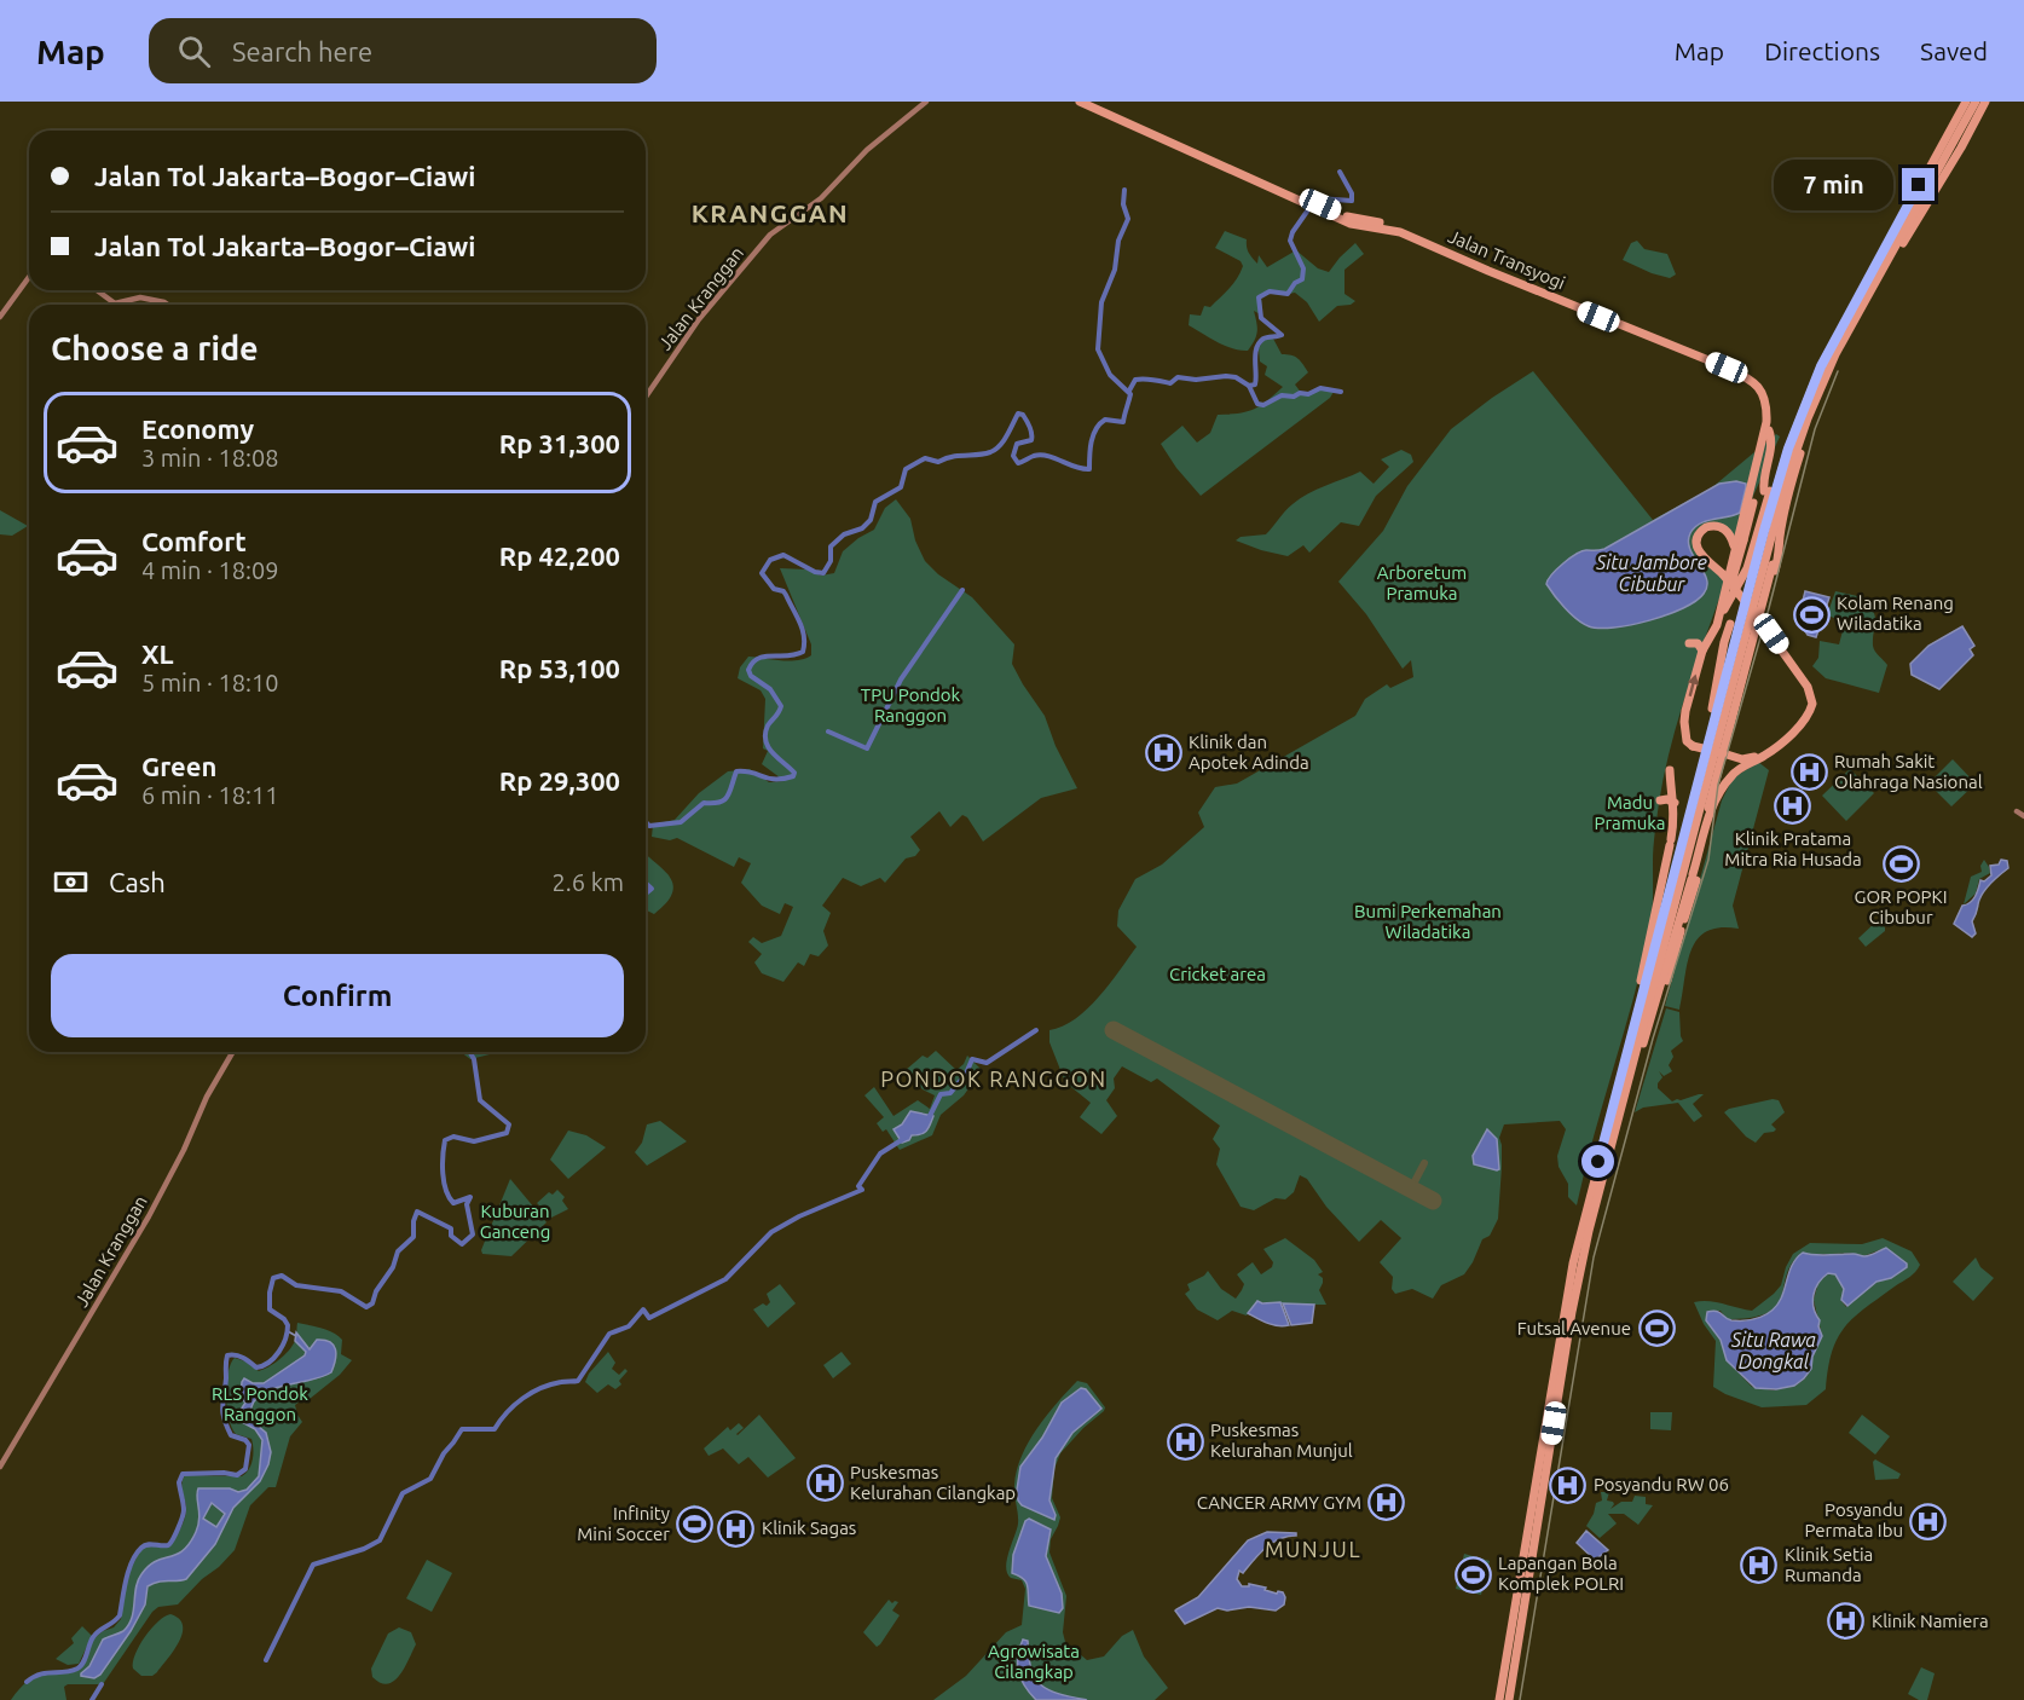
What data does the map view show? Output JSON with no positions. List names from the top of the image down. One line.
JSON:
{"streets":{"highway":["Jalan Transyogi"],"main road":["Jalan Kranggan"]},"districts":["KRANGGAN","PONDOK RANGGON","MUNJUL"],"water":["Situ Jambore Cibubur","Situ Rawa Dongkal"],"parks":["Arboretum Pramuka","TPU Pondok Ranggon","Madu Pramuka","Bumi Perkemahan Wiladatika","Cricket area","Kuburan Ganceng","RLS Pondok Ranggon","Agrowisata Cilangkap"],"places":{"sports":["Kolam Renang Wiladatika","GOR POPKI Cibubur","Futsal Avenue","Infinity Mini Soccer","Lapangan Bola Komplek POLRI"],"hospital":["Klinik dan Apotek Adinda","Rumah Sakit Olahraga Nasional","Klinik Pratama Mitra Ria Husada","Puskesmas Kelurahan Munjul","Puskesmas Kelurahan Cilangkap","Posyandu RW 06","CANCER ARMY GYM","Posyandu Permata Ibu","Klinik Sagas","Klinik Setia Rumanda","Klinik Namiera"]},"page":{"header":"Map","search":"Search here","nav":["Map","Directions","Saved"],"banner":["Jalan Tol Jakarta–Bogor–Ciawi","Jalan Tol Jakarta–Bogor–Ciawi"],"bubble":"7 min","heading":"Choose a ride","list":[{"name":"Economy","note":"3 min · 18:08","value":"Rp 31,300"},{"name":"Comfort","note":"4 min · 18:09","value":"Rp 42,200"},{"name":"XL","note":"5 min · 18:10","value":"Rp 53,100"},{"name":"Green","note":"6 min · 18:11","value":"Rp 29,300"}],"pay":["Cash","2.6 km"],"buttons":"Confirm"}}
